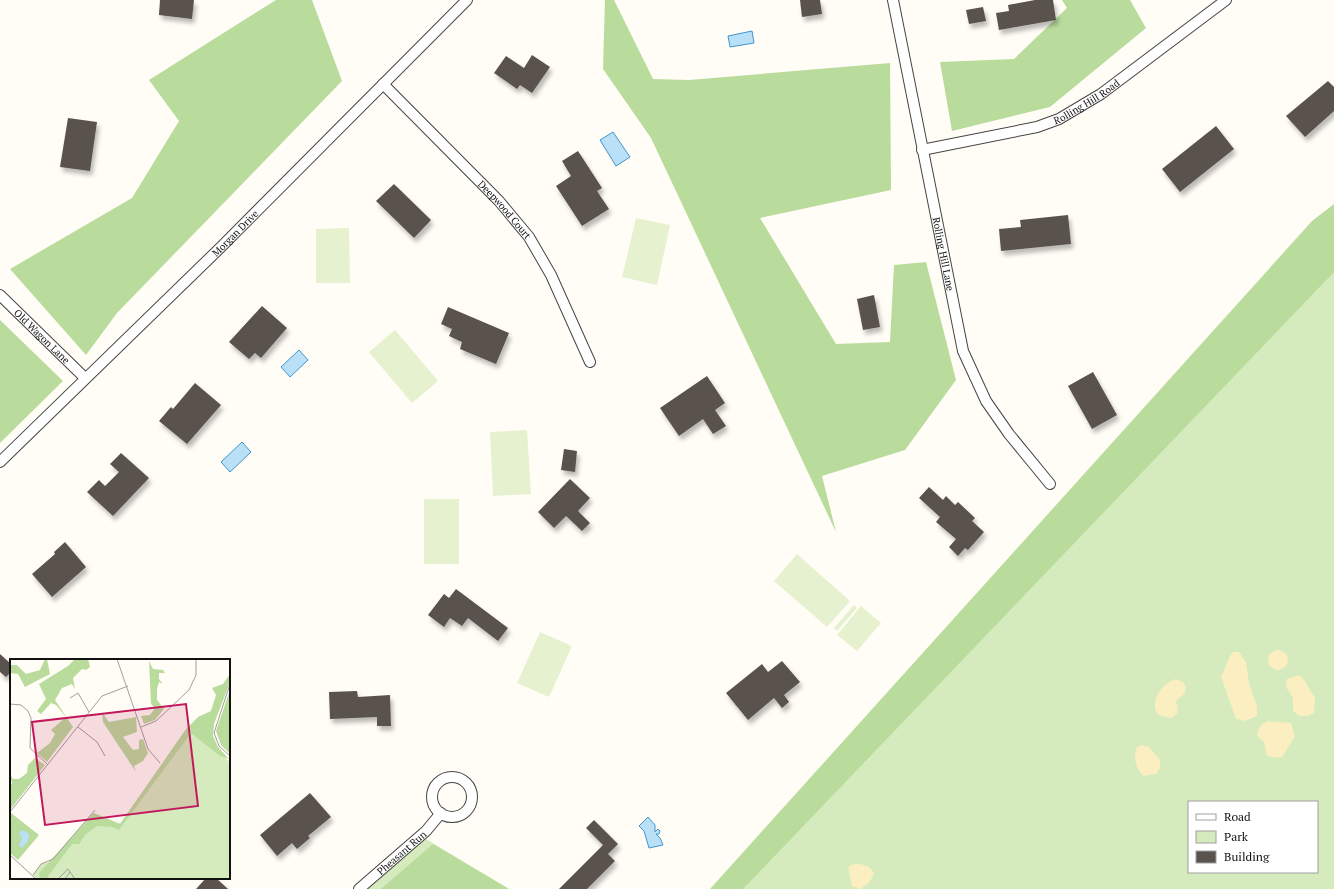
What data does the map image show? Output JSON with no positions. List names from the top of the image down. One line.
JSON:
{"streets":{"street":["Rolling Hill Road","Deepwood Court","Morgan Drive","Rolling Hill Lane","Old Wagon Lane","Pheasant Run"]},"crossings":[["Rolling Hill Road","Rolling Hill Lane"],["Deepwood Court","Morgan Drive"],["Morgan Drive","Old Wagon Lane"]],"legend":["Road","Park","Building"]}
